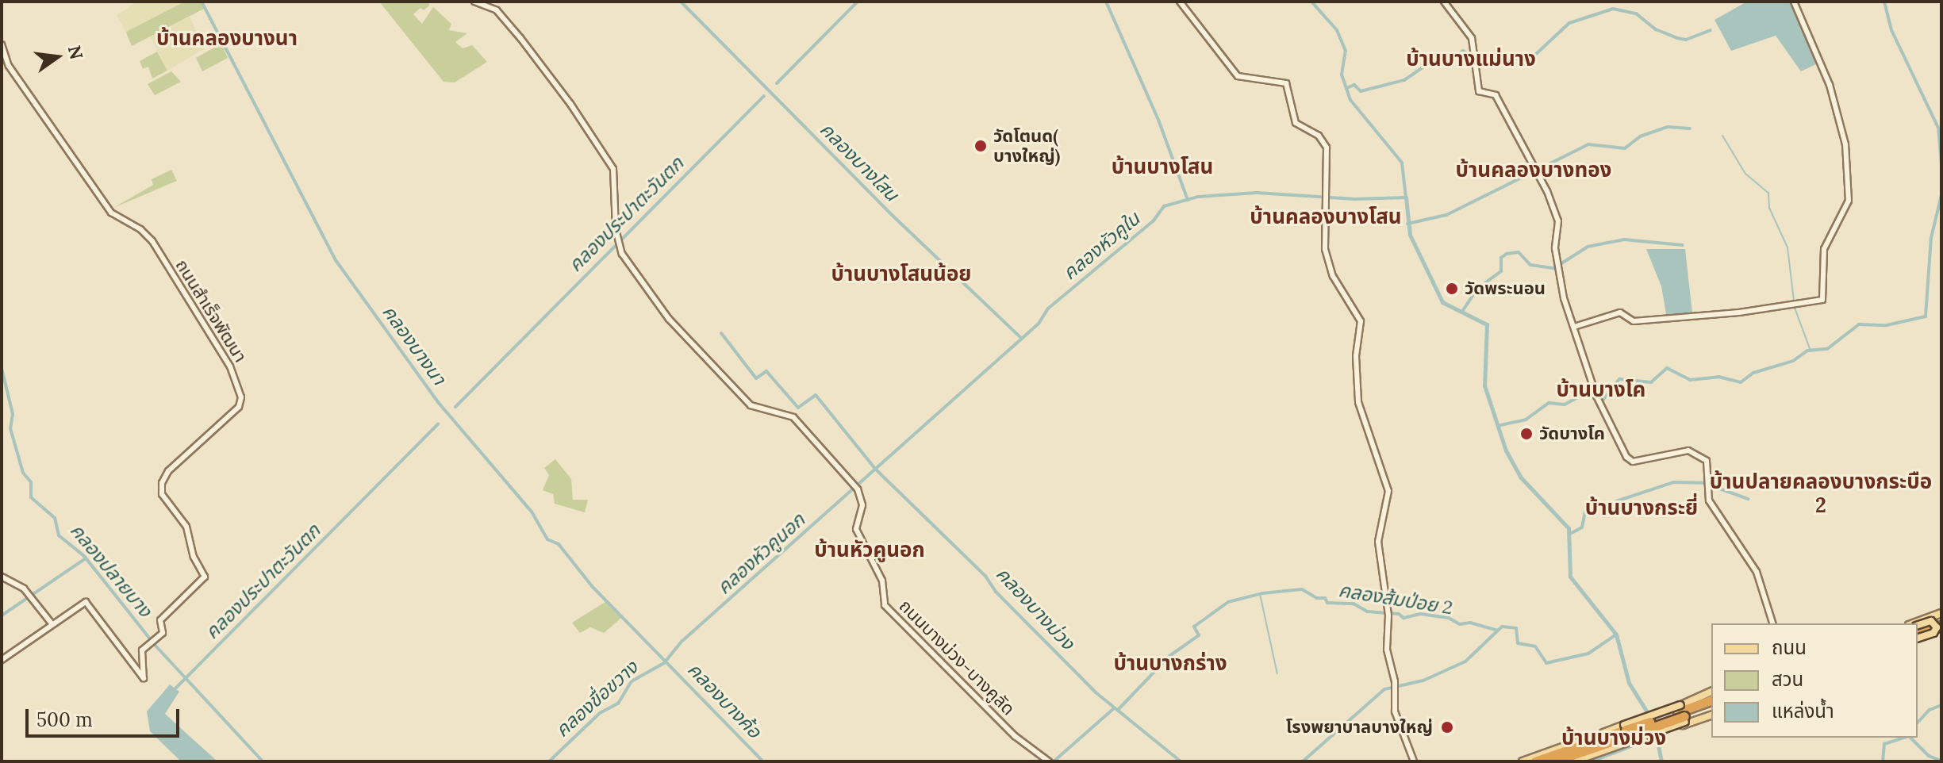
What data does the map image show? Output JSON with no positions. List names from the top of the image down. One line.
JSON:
{"streets":{"street":["ถนนสำเร็จพัฒนา","ถนนบางม่วง-บางคูลัด"]},"districts":["บ้านคลองบางนา","บ้านบางแม่นาง","บ้านบางโสน","บ้านคลองบางทอง","บ้านคลองบางโสน","บ้านบางโสนน้อย","บ้านบางโค","บ้านปลายคลองบางกระบือ 2","บ้านบางกระยี่","บ้านหัวคูนอก","บ้านบางกร่าง","บ้านบางม่วง"],"water":["คลองบางโสน","คลองประปาตะวันตก","คลองหัวคูใน","คลองบางนา","คลองหัวคูนอก","คลองปลายบาง","คลองส้มป่อย 2","คลองบางม่วง","คลองขื่อขวาง","คลองบางค้อ"],"places":["วัดโตนด( บางใหญ่)","วัดพระนอน","วัดบางโค","โรงพยาบาลบางใหญ่"],"legend":["ถนน","สวน","แหล่งน้ำ"],"scale_bar":"500 m","north":"right"}
